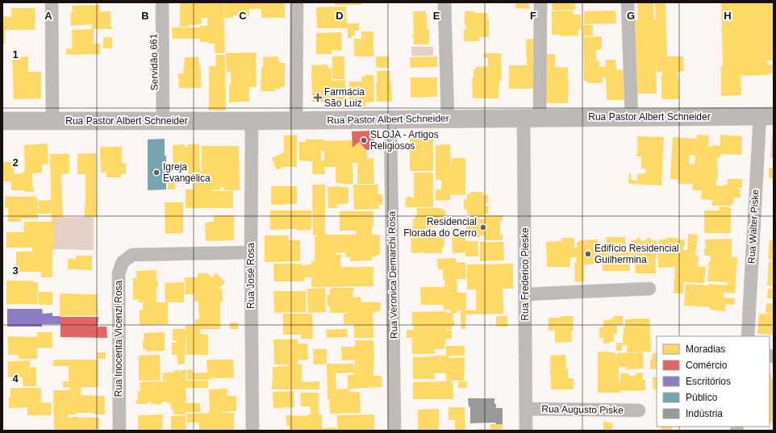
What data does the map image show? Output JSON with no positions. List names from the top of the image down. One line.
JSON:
{"streets":{"main road":["Rua Pastor Albert Schneider"],"street":["Servidão 661","Rua Walter Piske","Rua Frederico Pieske","Rua Veronica Demarchi Rosa","Rua José Rosa","Rua Inocenta Vicenzi Rosa","Rua Augusto Piske"]},"crossings":[["Servidão 661","Rua Pastor Albert Schneider"],["Rua Pastor Albert Schneider","Rua Walter Piske"],["Rua Pastor Albert Schneider","Rua Frederico Pieske"],["Rua Pastor Albert Schneider","Rua Veronica Demarchi Rosa"],["Rua Pastor Albert Schneider","Rua José Rosa"],["Rua Frederico Pieske","Rua Augusto Piske"],["Rua José Rosa","Rua Inocenta Vicenzi Rosa"]],"places":{"health":["Farmácia São Luiz"],"other":["SLOJA - Artigos Religiosos","Igreja Evangélica","Residencial Florada do Cerro","Edifício Residencial Guilhermina"]},"legend":["Moradias","Comércio","Escritórios","Público","Indústria"],"grid":{"columns":["A","B","C","D","E","F","G","H"],"rows":["1","2","3","4"]}}
